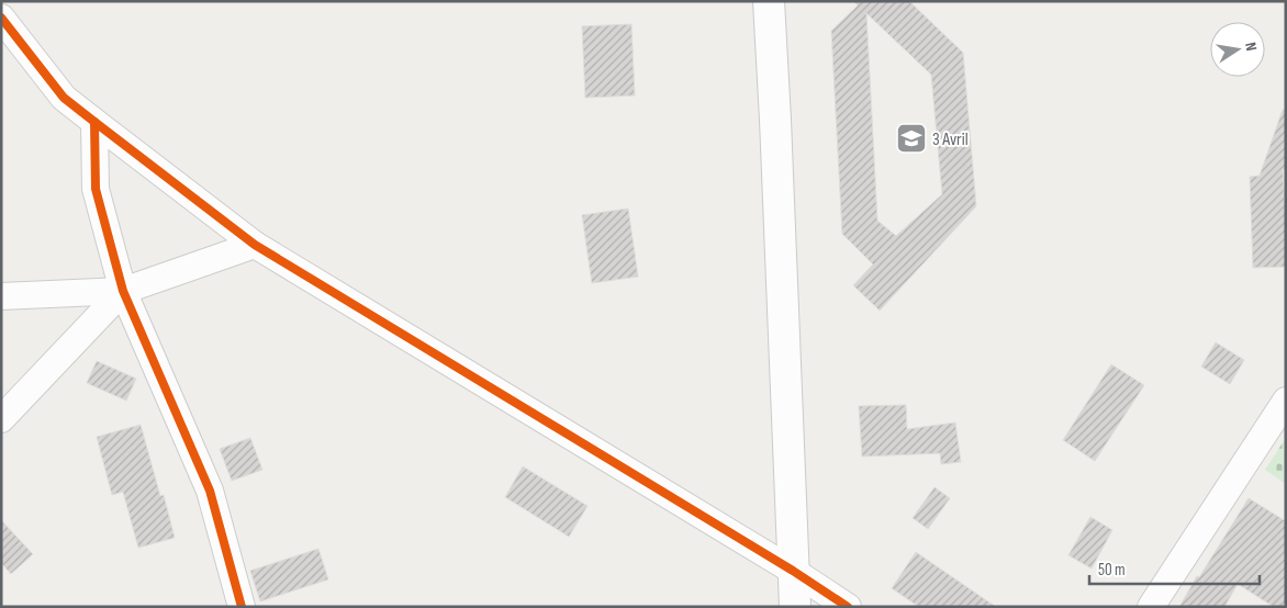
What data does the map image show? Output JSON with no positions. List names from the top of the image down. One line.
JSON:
{"places":{"school or university":["3 Avril"]},"scale_bar":"50 m","north":"right"}
